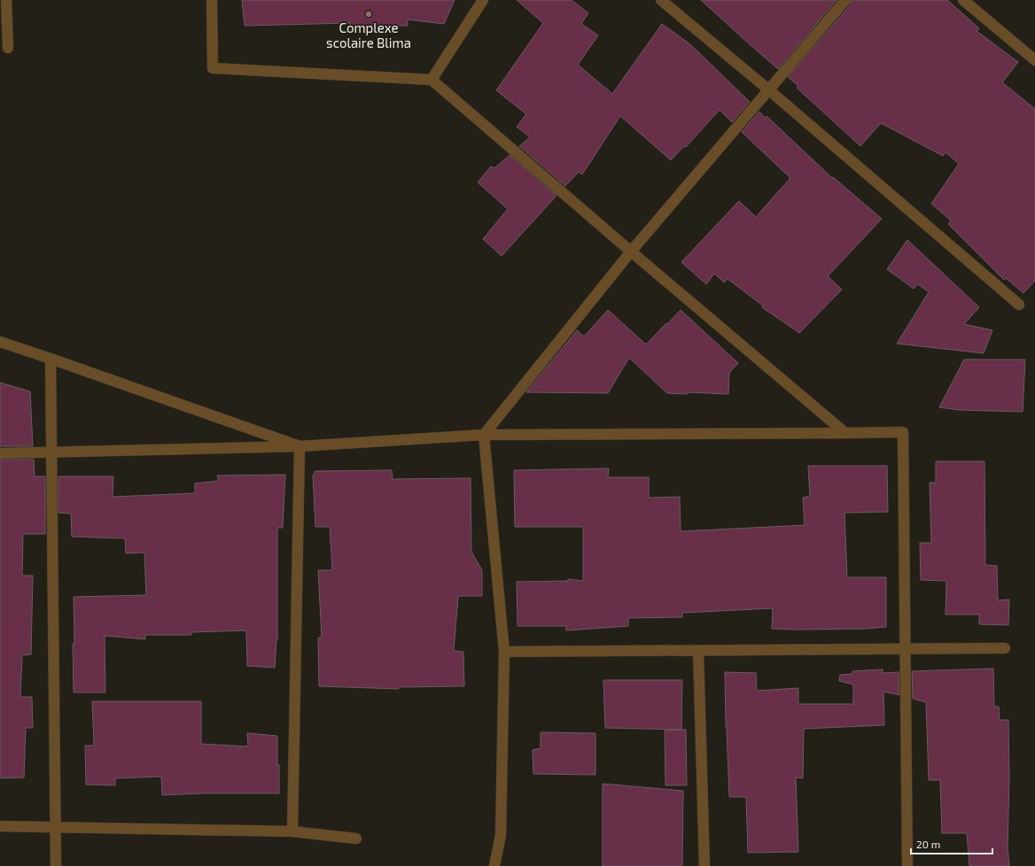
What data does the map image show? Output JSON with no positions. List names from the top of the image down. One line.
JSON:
{"places":["Complexe scolaire Blima"],"scale_bar":"20 m"}
